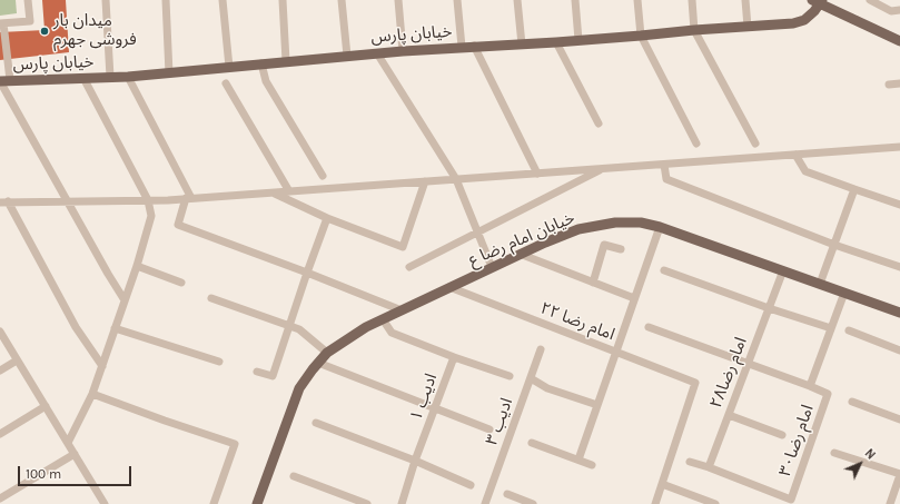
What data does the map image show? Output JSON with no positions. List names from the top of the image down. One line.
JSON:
{"streets":{"main road":["خیابان پارس","خیابان امام رضا ع"],"street":["امام رضا ۲۲","امام رضا۲۸","ادیب ۱","ادیب ۳","امام رضا۳۰"]},"crossings":[["خیابان امام رضا ع","امام رضا ۲۲"],["خیابان امام رضا ع","امام رضا۲۸"],["خیابان امام رضا ع","امام رضا۳۰"],["امام رضا۲۸","امام رضا۳۰"]],"places":["میدان بار فروشی جهرم"],"scale_bar":"100 m","north":"top right"}
